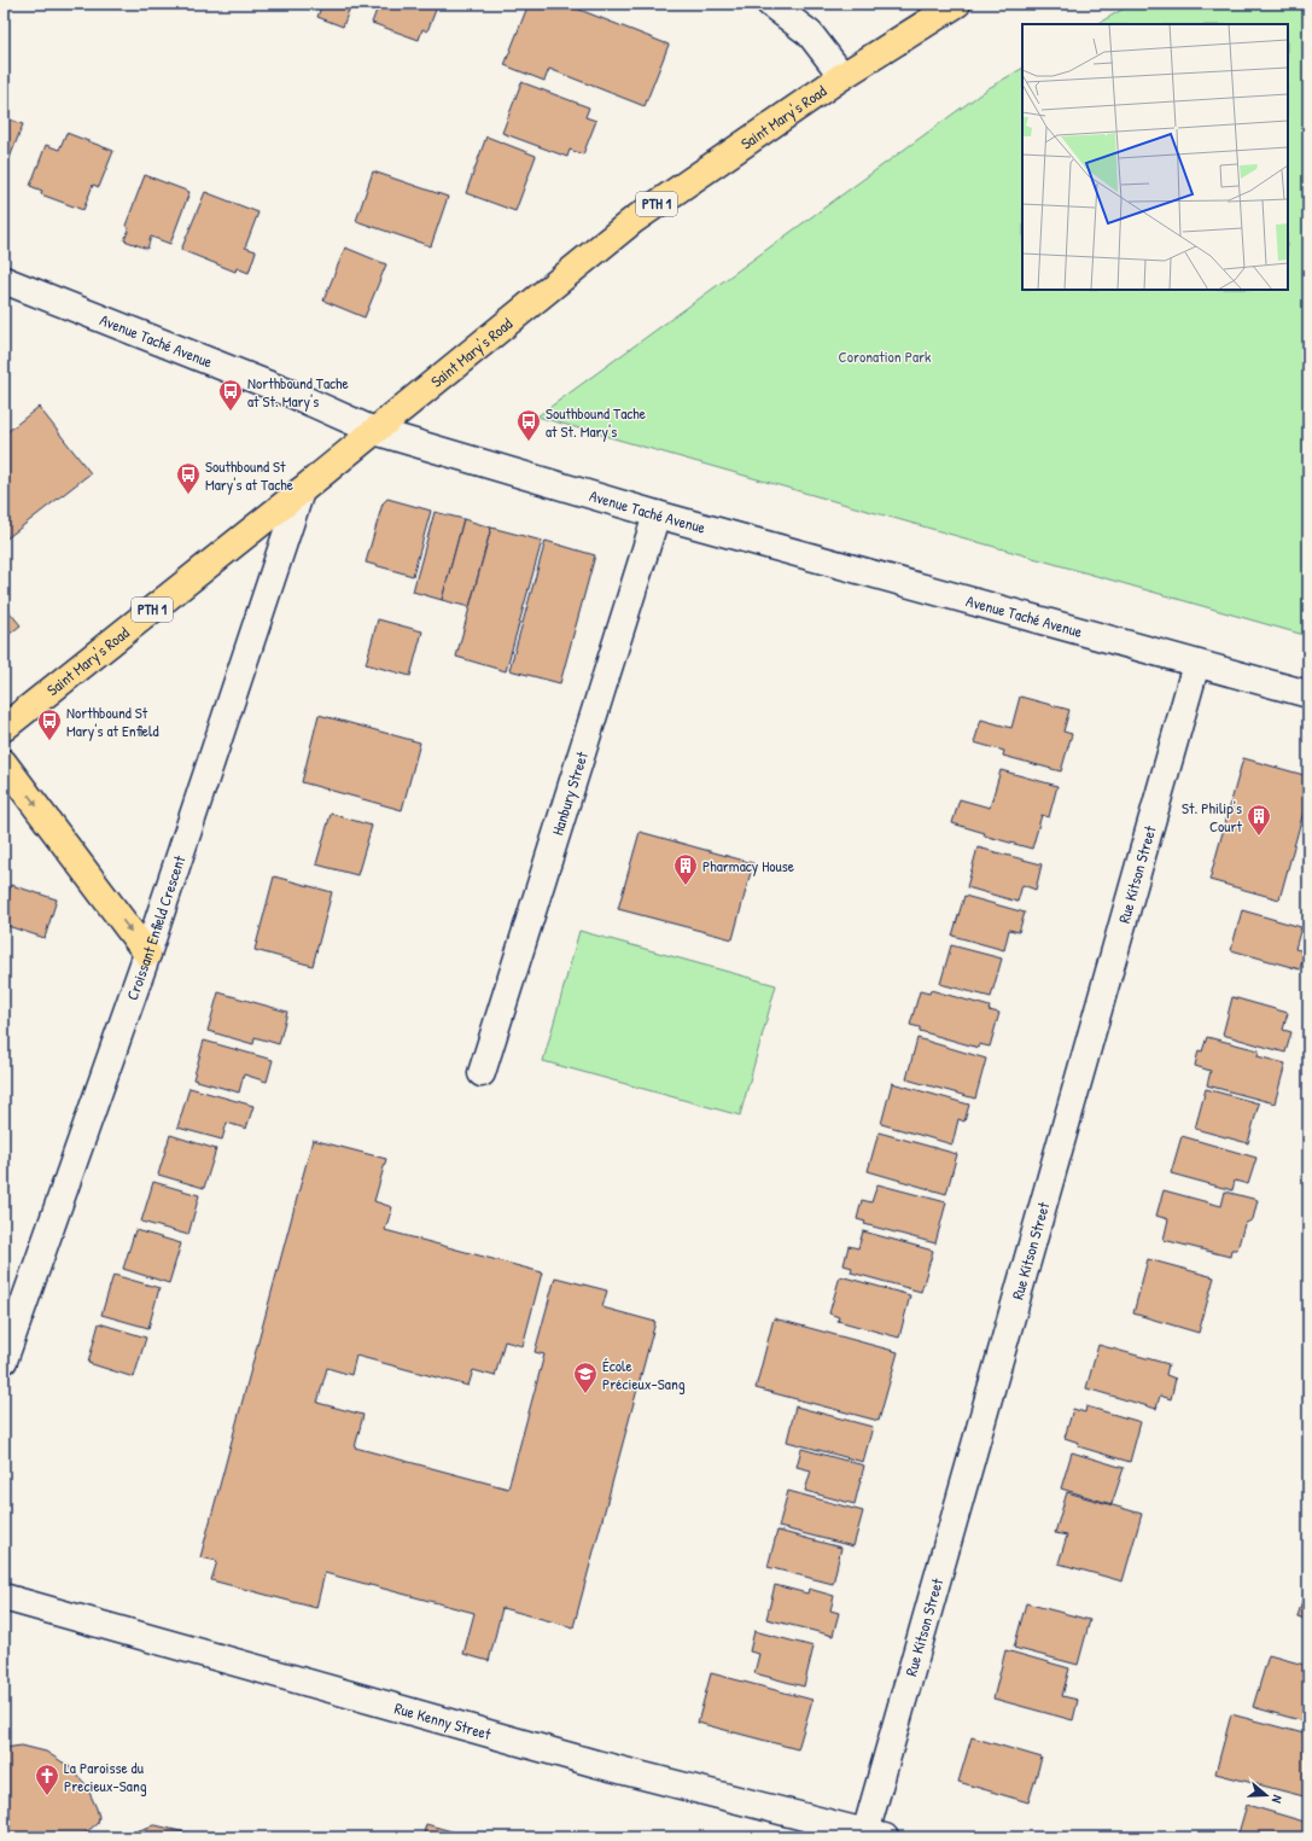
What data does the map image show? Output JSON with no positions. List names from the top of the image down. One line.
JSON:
{"streets":{"highway":["Saint Mary's Road","PTH 1"],"street":["Avenue Taché Avenue","Hanbury Street","Rue Kitson Street","Croissant Enfield Crescent","Rue Kenny Street"]},"crossings":[["Saint Mary's Road","Avenue Taché Avenue"],["Saint Mary's Road","Croissant Enfield Crescent"],["Avenue Taché Avenue","Hanbury Street"],["Avenue Taché Avenue","Rue Kitson Street"],["Rue Kitson Street","Rue Kenny Street"]],"parks":["Coronation Park"],"places":{"bus stop":["Northbound Tache at St. Mary's","Southbound Tache at St. Mary's","Southbound St Mary's at Tache","Northbound St Mary's at Enfield"],"building":["St. Philip's Court","Pharmacy House"],"school or university":["École Précieux-Sang"],"church":["La Paroisse du Precieux-Sang"]},"north":"right"}
